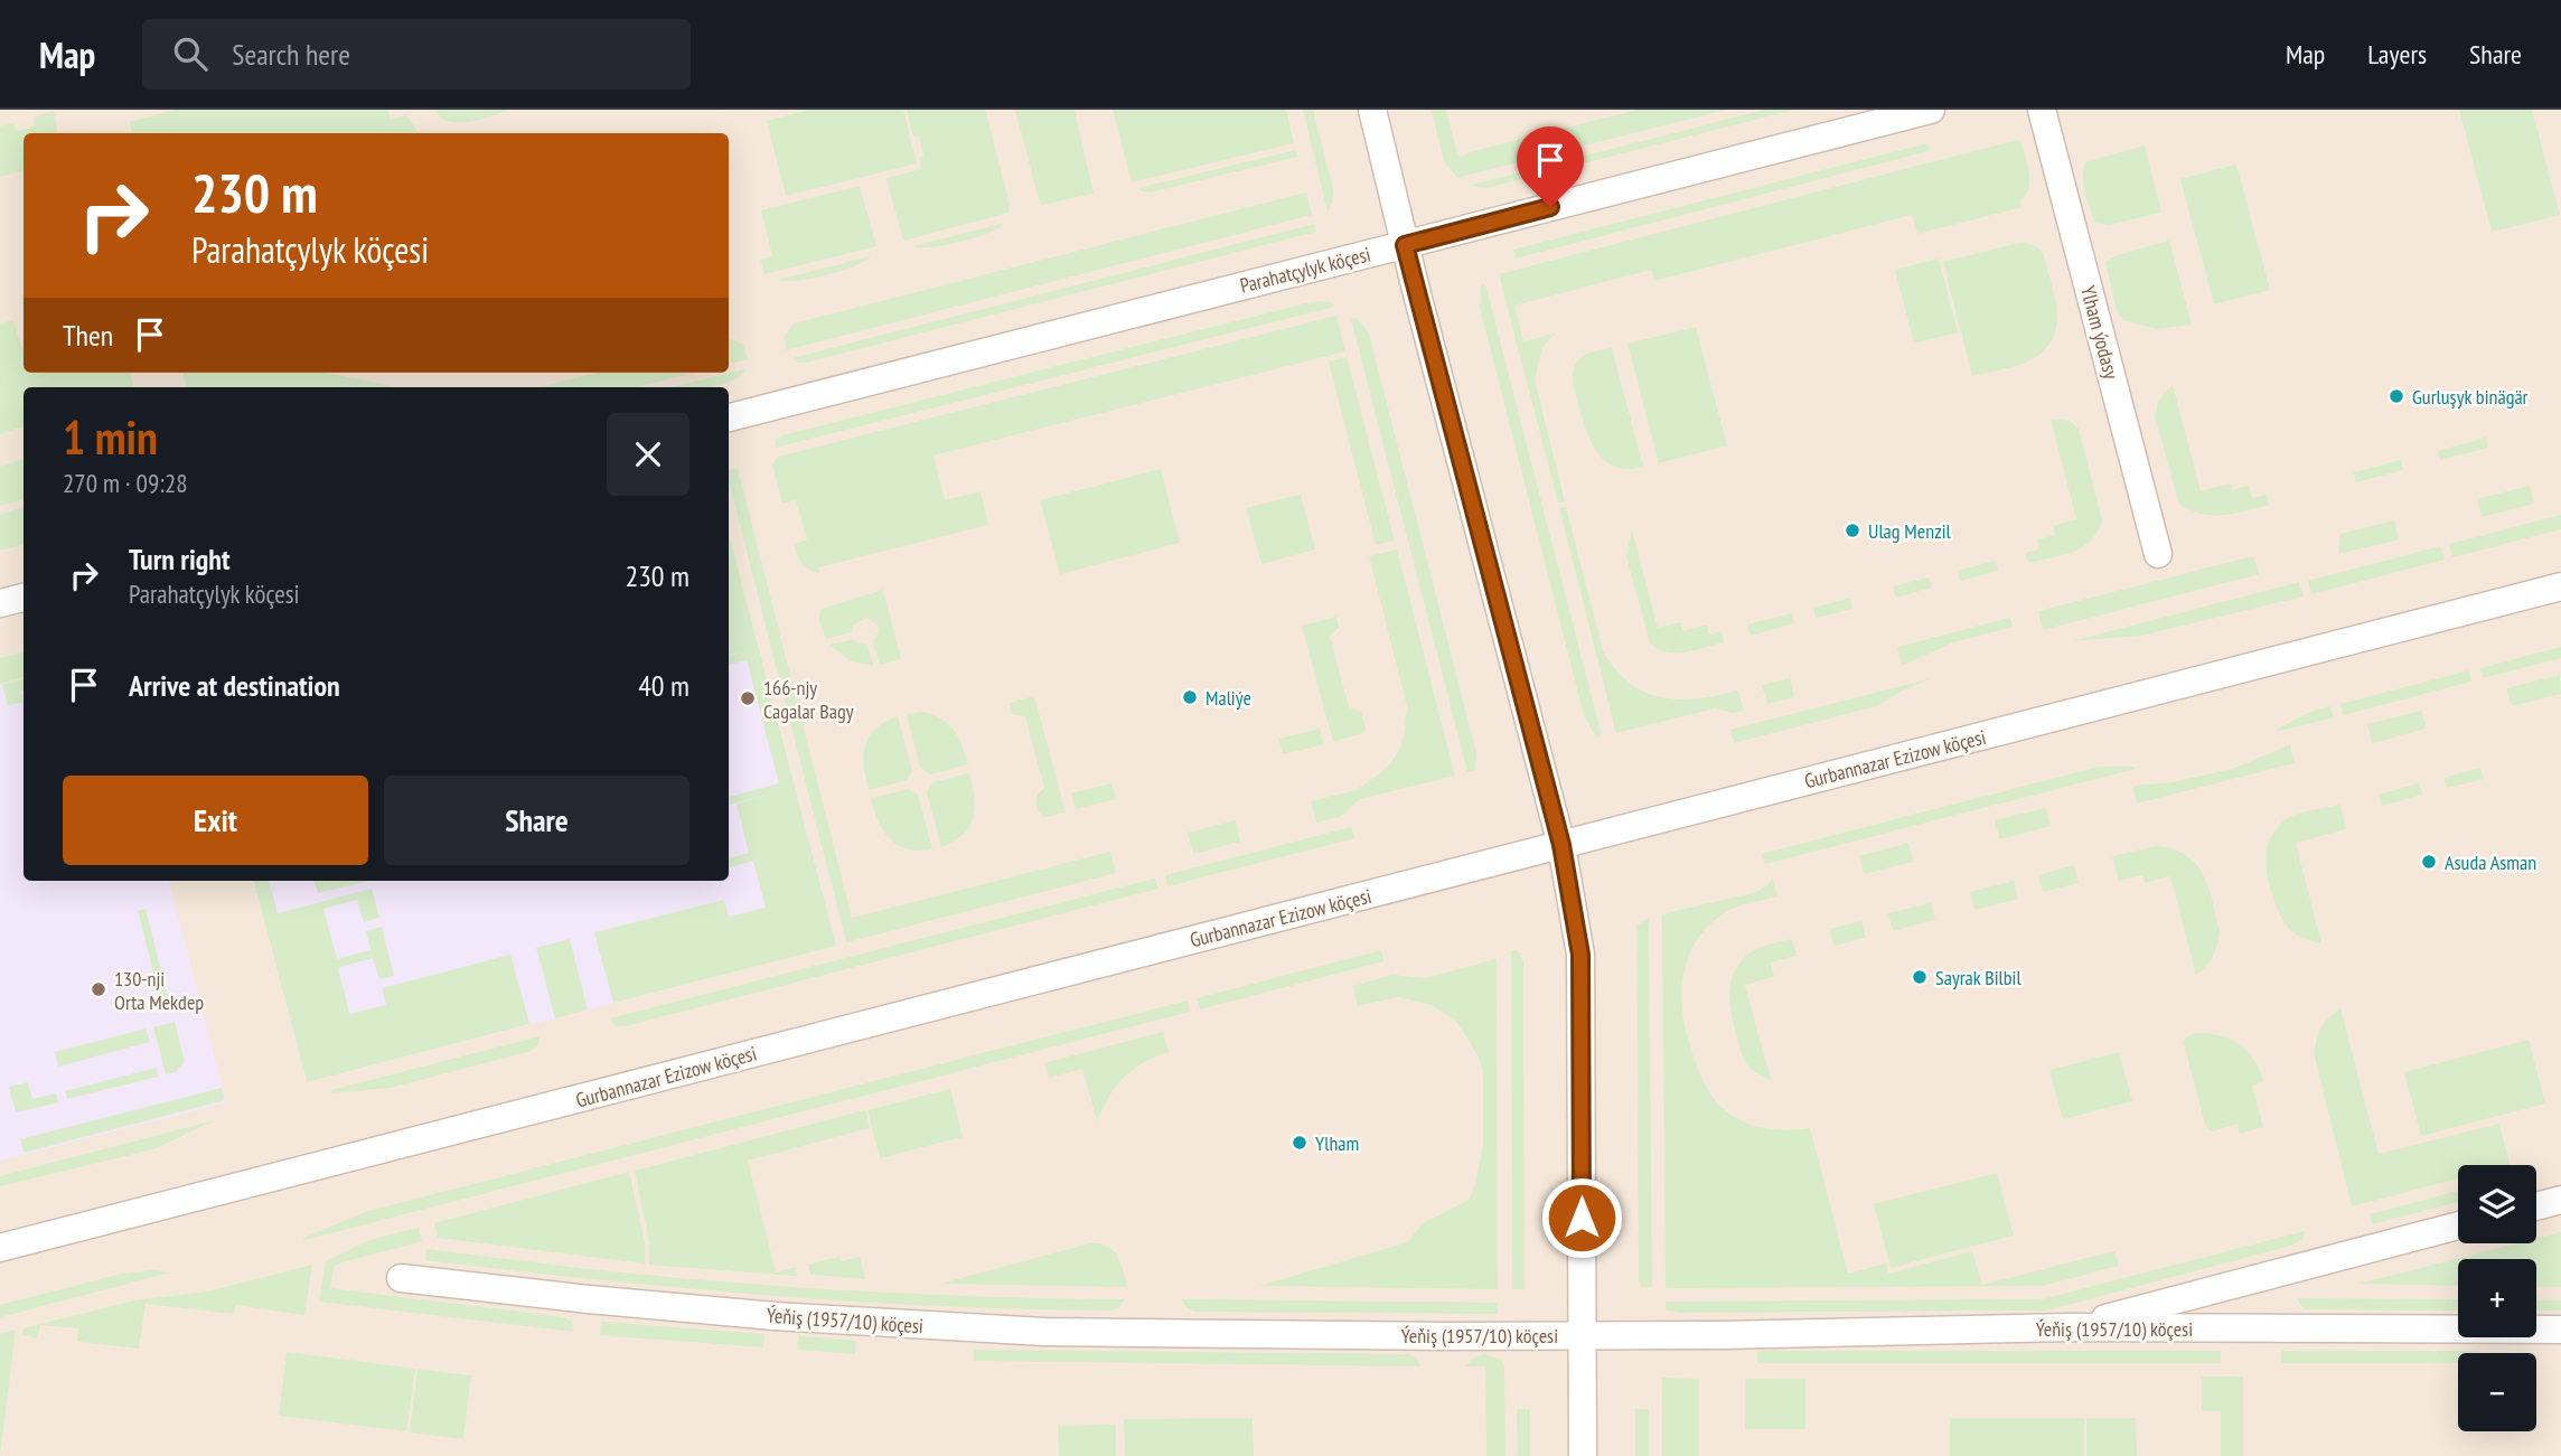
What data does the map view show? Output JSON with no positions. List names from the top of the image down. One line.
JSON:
{"streets":{"street":["Parahatçylyk köçesi","Ylham ýodasy","Gurbannazar Ezizow köçesi","Ýeňiş (1957/10) köçesi"]},"places":["Gurluşyk binägär","Ulag Menzil","Maliýe","166-njy Cagalar Bagy","Asuda Asman","Sayrak Bilbil","130-nji Orta Mekdep","Ylham"],"page":{"header":"Map","search":"Search here","nav":["Map","Layers","Share"],"turn":["230 m","Parahatçylyk köçesi"],"then":"Then","heading":["1 min","270 m · 09:28"],"list":[{"name":"Turn right","note":"Parahatçylyk köçesi","value":"230 m"},{"name":"Arrive at destination","value":"40 m"}],"buttons":["Exit","Share"],"map_buttons":["+","−"]}}
